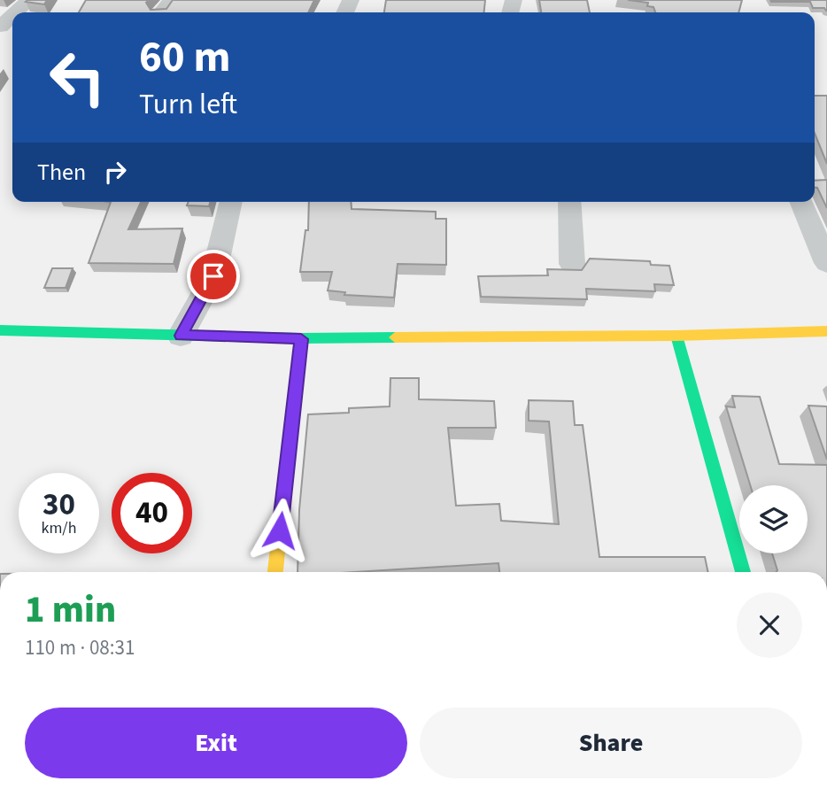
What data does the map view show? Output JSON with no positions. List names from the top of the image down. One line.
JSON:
{"page":{"turn":["60 m","Turn left"],"then":"Then","speed":"30 km/h","limit":"40","heading":["1 min","110 m · 08:31"],"buttons":["Exit","Share"]}}
